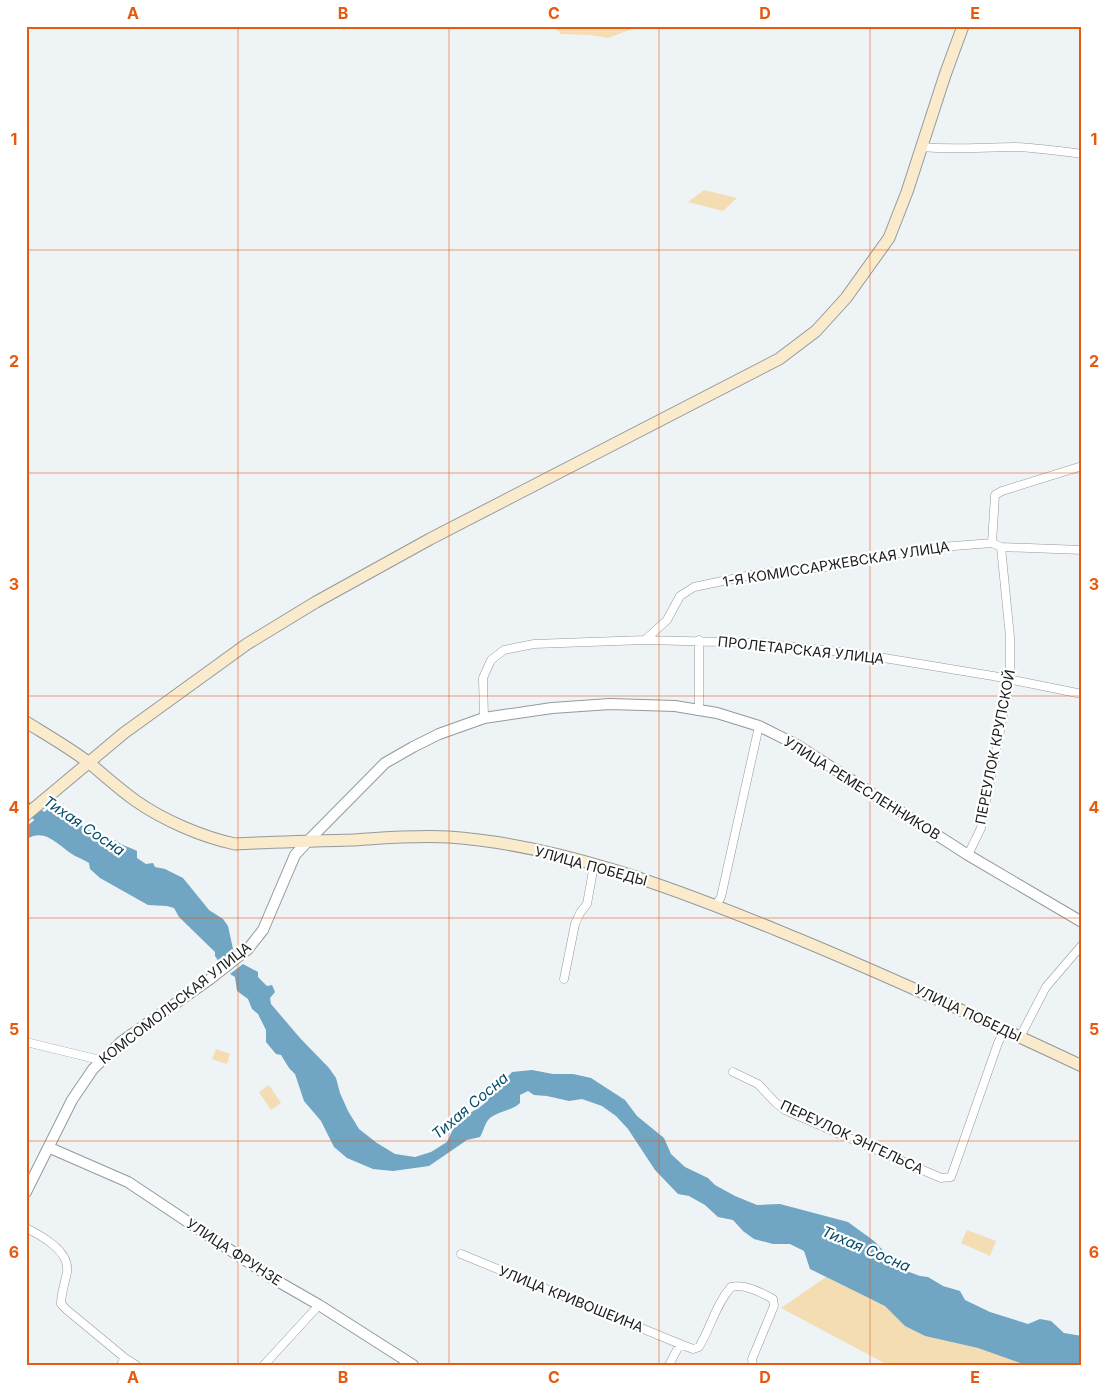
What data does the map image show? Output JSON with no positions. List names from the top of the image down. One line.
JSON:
{"streets":{"main road":["УЛИЦА ПОБЕДЫ"],"street":["1-Я КОМИССАРЖЕВСКАЯ УЛИЦА","ПРОЛЕТАРСКАЯ УЛИЦА","ПЕРЕУЛОК КРУПСКОЙ","УЛИЦА РЕМЕСЛЕННИКОВ","КОМСОМОЛЬСКАЯ УЛИЦА","ПЕРЕУЛОК ЭНГЕЛЬСА","УЛИЦА ФРУНЗЕ","УЛИЦА КРИВОШЕИНА"]},"crossings":[["1-Я КОМИССАРЖЕВСКАЯ УЛИЦА","ПРОЛЕТАРСКАЯ УЛИЦА"],["1-Я КОМИССАРЖЕВСКАЯ УЛИЦА","ПЕРЕУЛОК КРУПСКОЙ"],["ПРОЛЕТАРСКАЯ УЛИЦА","ПЕРЕУЛОК КРУПСКОЙ"],["ПРОЛЕТАРСКАЯ УЛИЦА","УЛИЦА РЕМЕСЛЕННИКОВ"],["ПЕРЕУЛОК КРУПСКОЙ","УЛИЦА РЕМЕСЛЕННИКОВ"],["УЛИЦА РЕМЕСЛЕННИКОВ","УЛИЦА ПОБЕДЫ"],["УЛИЦА РЕМЕСЛЕННИКОВ","КОМСОМОЛЬСКАЯ УЛИЦА"],["УЛИЦА ПОБЕДЫ","КОМСОМОЛЬСКАЯ УЛИЦА"],["УЛИЦА ПОБЕДЫ","ПЕРЕУЛОК ЭНГЕЛЬСА"],["КОМСОМОЛЬСКАЯ УЛИЦА","УЛИЦА ФРУНЗЕ"]],"water":["Тихая Сосна"],"grid":{"columns":["A","B","C","D","E"],"rows":["1","2","3","4","5","6"]}}
